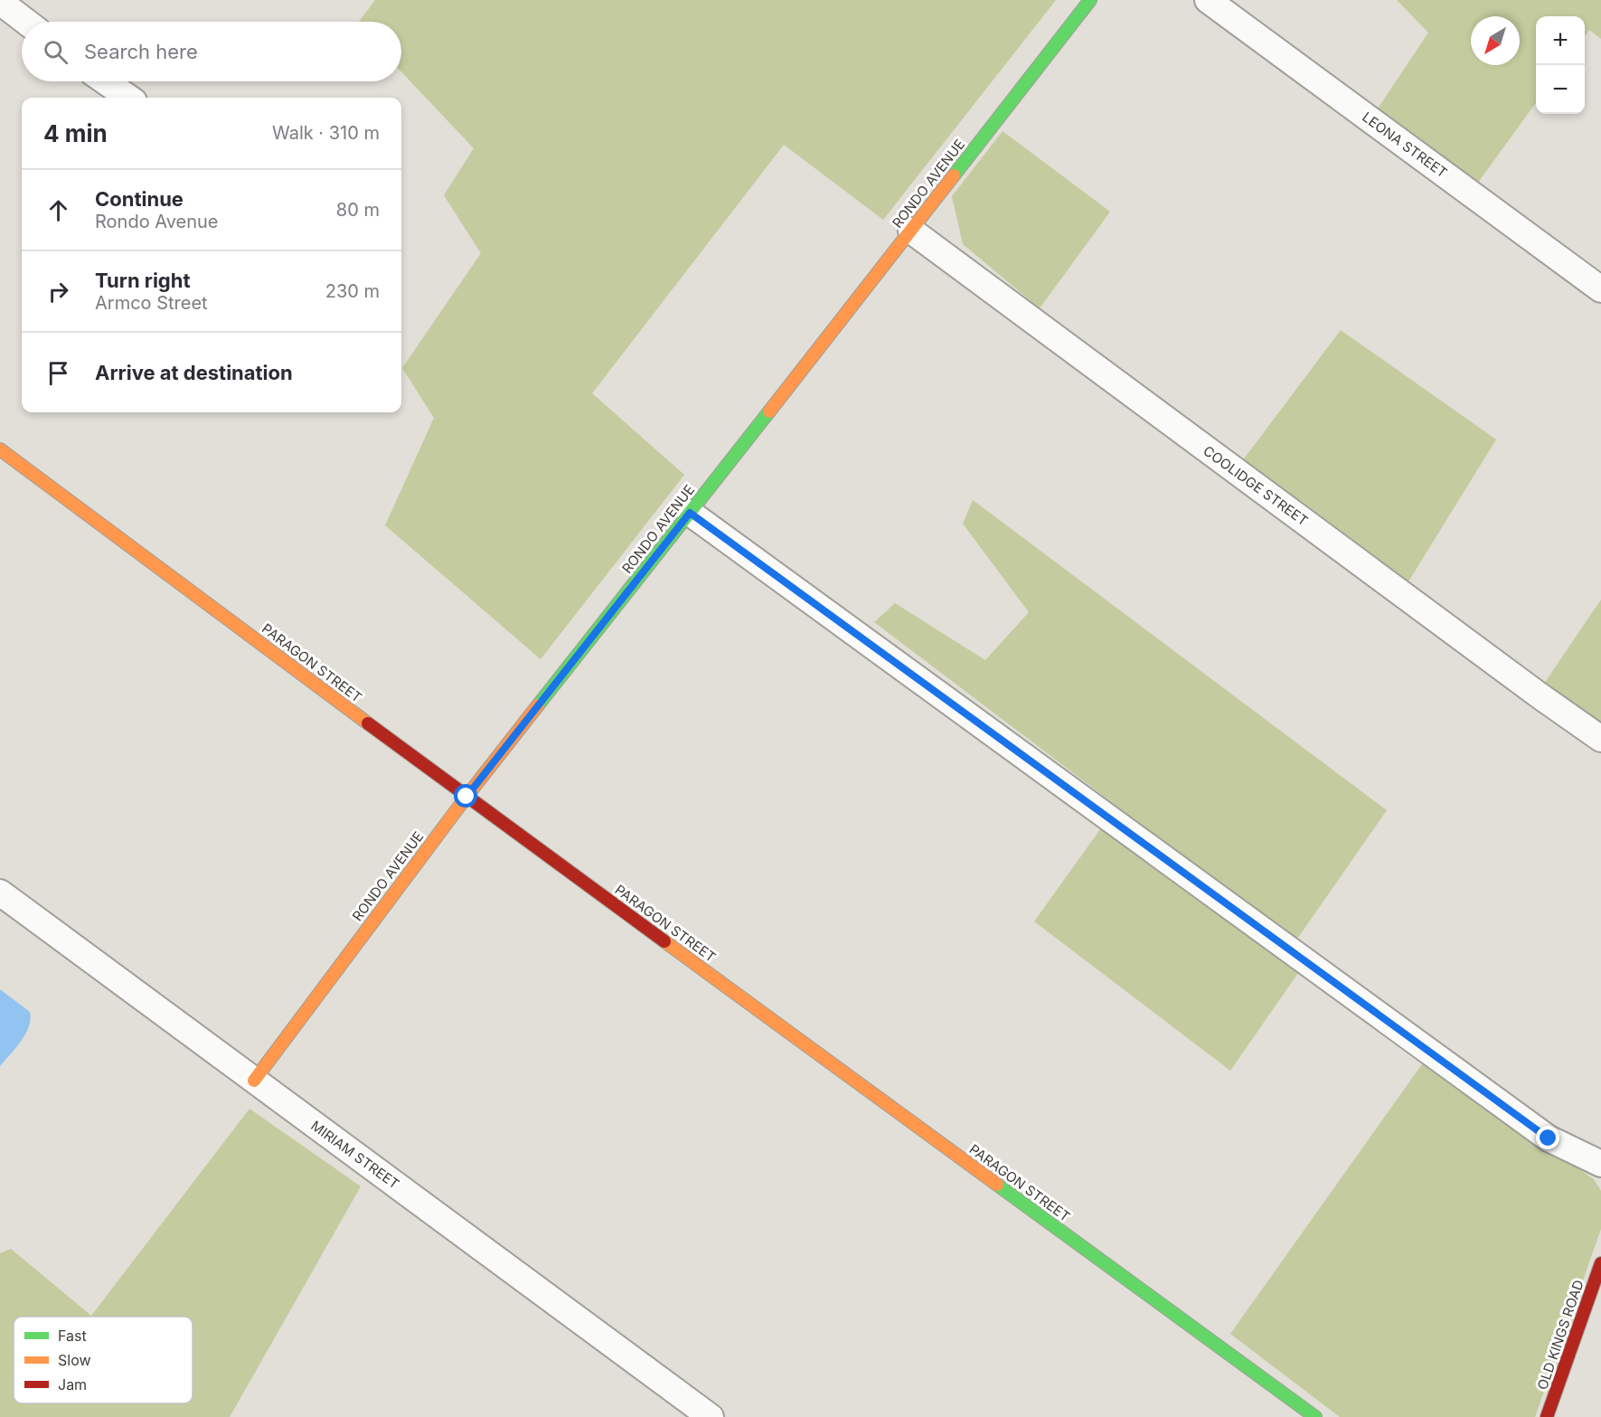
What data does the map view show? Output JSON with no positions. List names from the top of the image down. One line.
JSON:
{"streets":{"street":["LEONA STREET","RONDO AVENUE","COOLIDGE STREET","PARAGON STREET","MIRIAM STREET","OLD KINGS ROAD"]},"crossings":[["RONDO AVENUE","COOLIDGE STREET"],["RONDO AVENUE","PARAGON STREET"],["RONDO AVENUE","MIRIAM STREET"]],"legend":["Fast","Slow","Jam"],"north":"bottom left","page":{"map_buttons":["+","−"],"search":"Search here","heading":["4 min","Walk · 310 m"],"list":[["Continue","Rondo Avenue","80 m"],["Turn right","Armco Street","230 m"],"Arrive at destination"]}}
